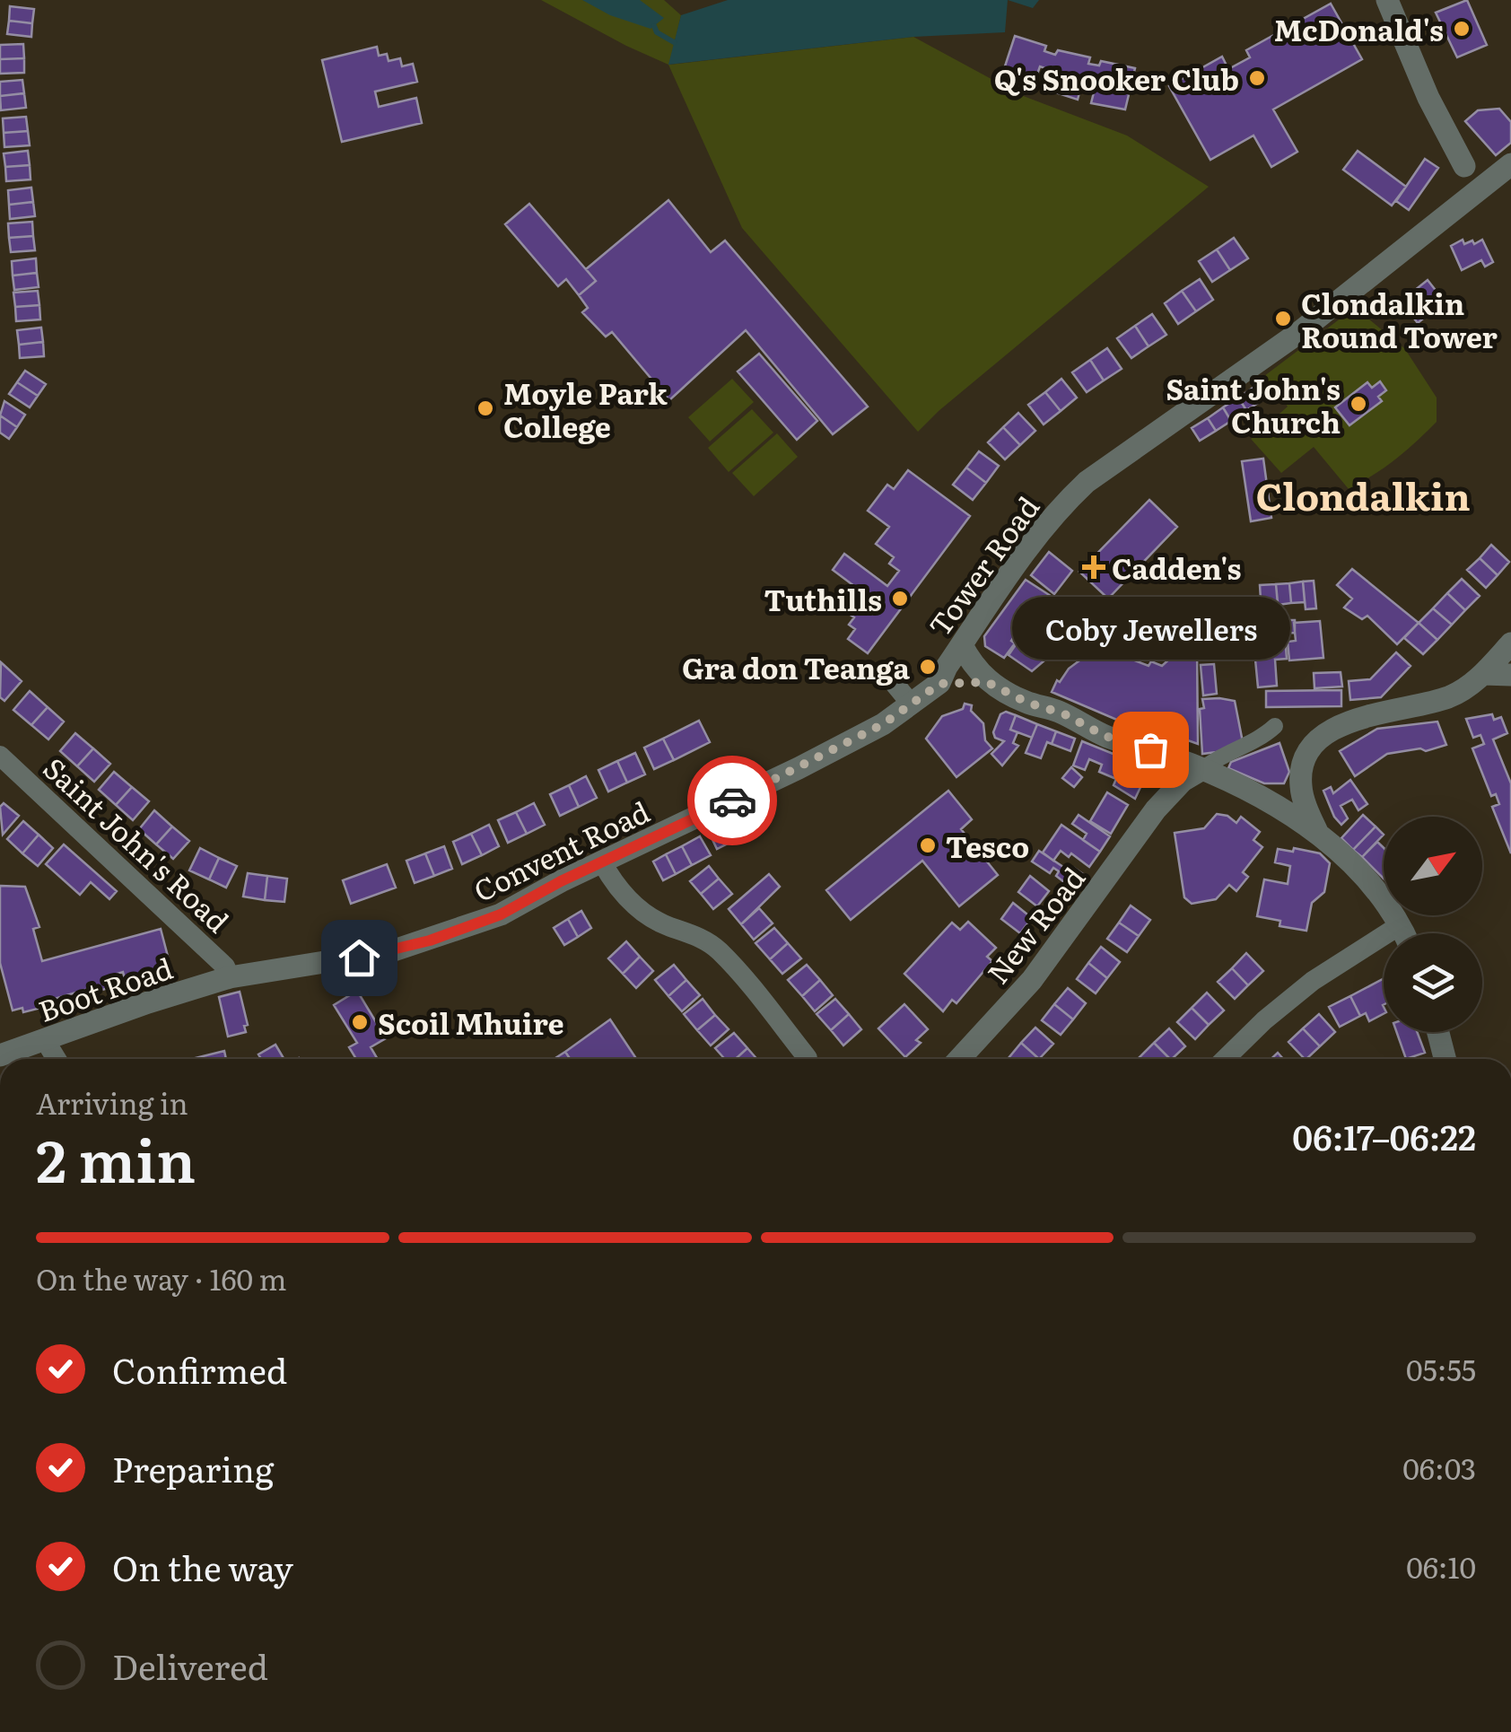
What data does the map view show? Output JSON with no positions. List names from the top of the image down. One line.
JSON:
{"streets":{"street":["Tower Road","Saint John's Road","Convent Road","New Road","Boot Road"]},"crossings":[["Tower Road","Convent Road"],["Saint John's Road","Convent Road"],["Saint John's Road","Boot Road"],["Convent Road","Boot Road"]],"districts":["Clondalkin"],"places":{"other":["McDonald's","Q's Snooker Club","Clondalkin Round Tower","Saint John's Church","Moyle Park College","Tuthills","Gra don Teanga","Coby Jewellers","Tesco","Scoil Mhuire"],"health":["Cadden's"]},"north":"top right","page":{"bubble":"Coby Jewellers","heading":["2 min","Arriving in","06:17–06:22"],"bar":"On the way · 160 m","list":[["Confirmed","05:55"],["Preparing","06:03"],["On the way","06:10"],"Delivered"]}}
